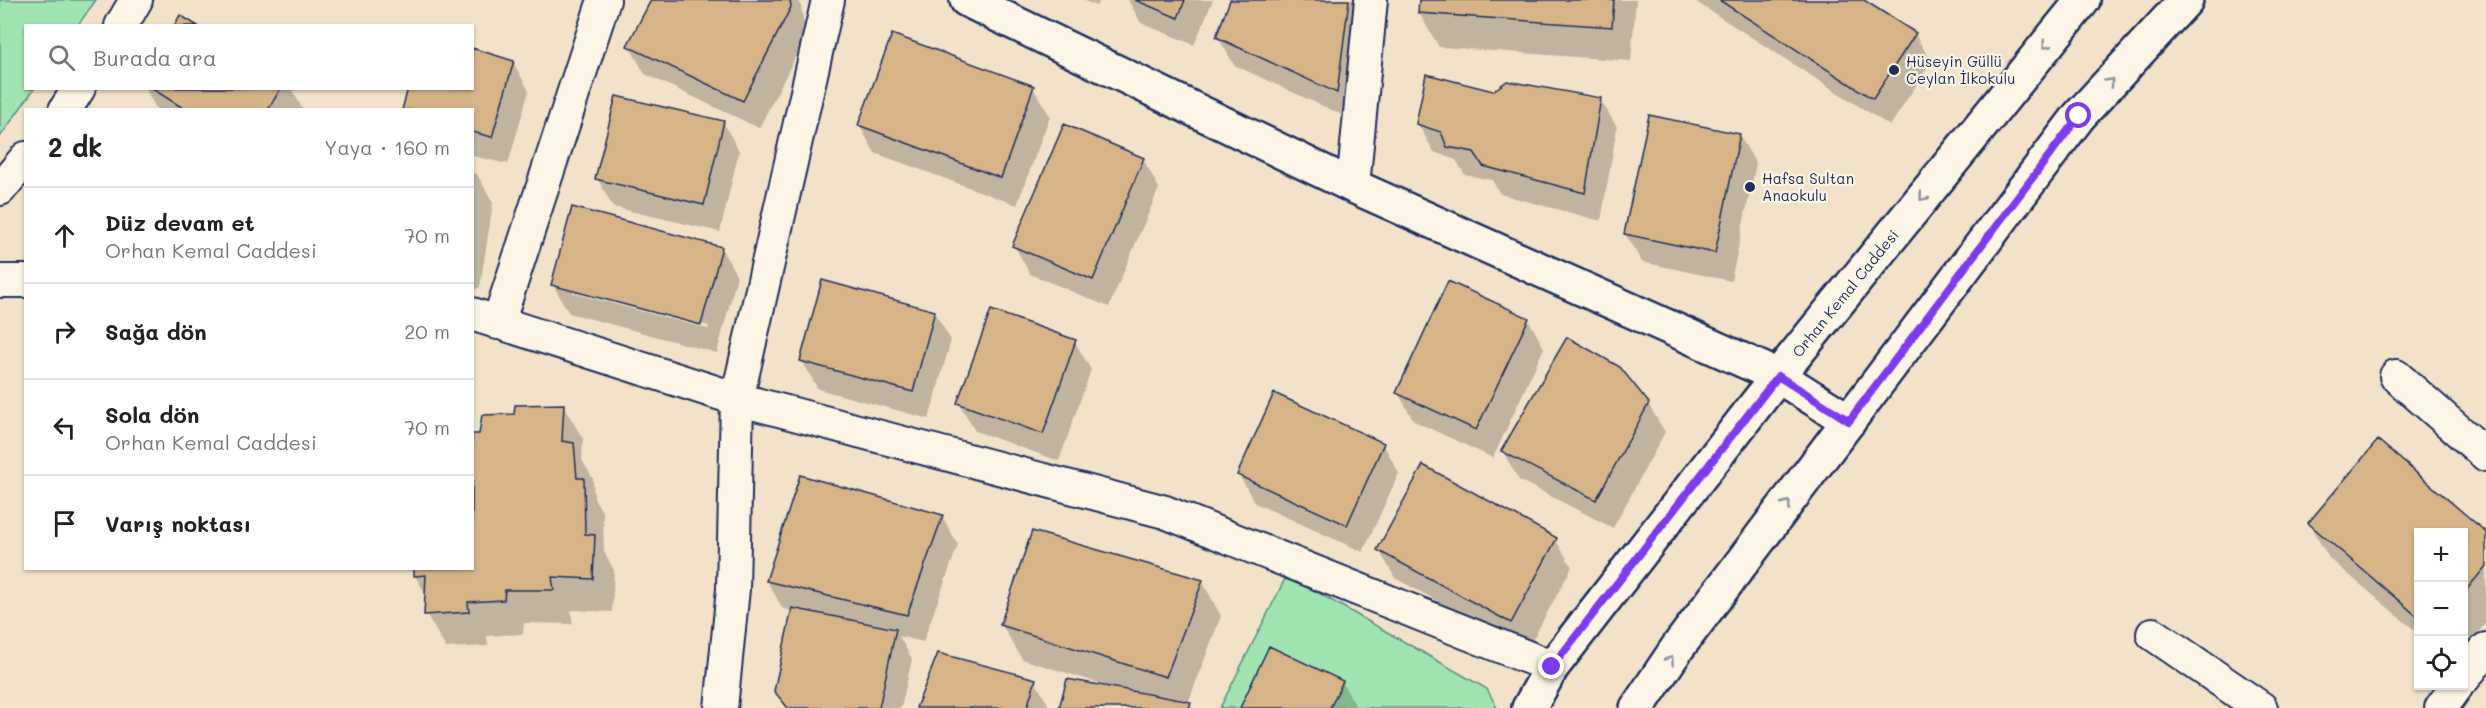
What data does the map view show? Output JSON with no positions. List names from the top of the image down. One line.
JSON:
{"streets":{"main road":["Orhan Kemal Caddesi"]},"places":["Hüseyin Güllü Ceylan İlkokulu","Hafsa Sultan Anaokulu"],"page":{"search":"Burada ara","heading":["2 dk","Yaya · 160 m"],"list":[["Düz devam et","Orhan Kemal Caddesi","70 m"],["Sağa dön","20 m"],["Sola dön","Orhan Kemal Caddesi","70 m"],"Varış noktası"],"map_buttons":["+","−"]}}
